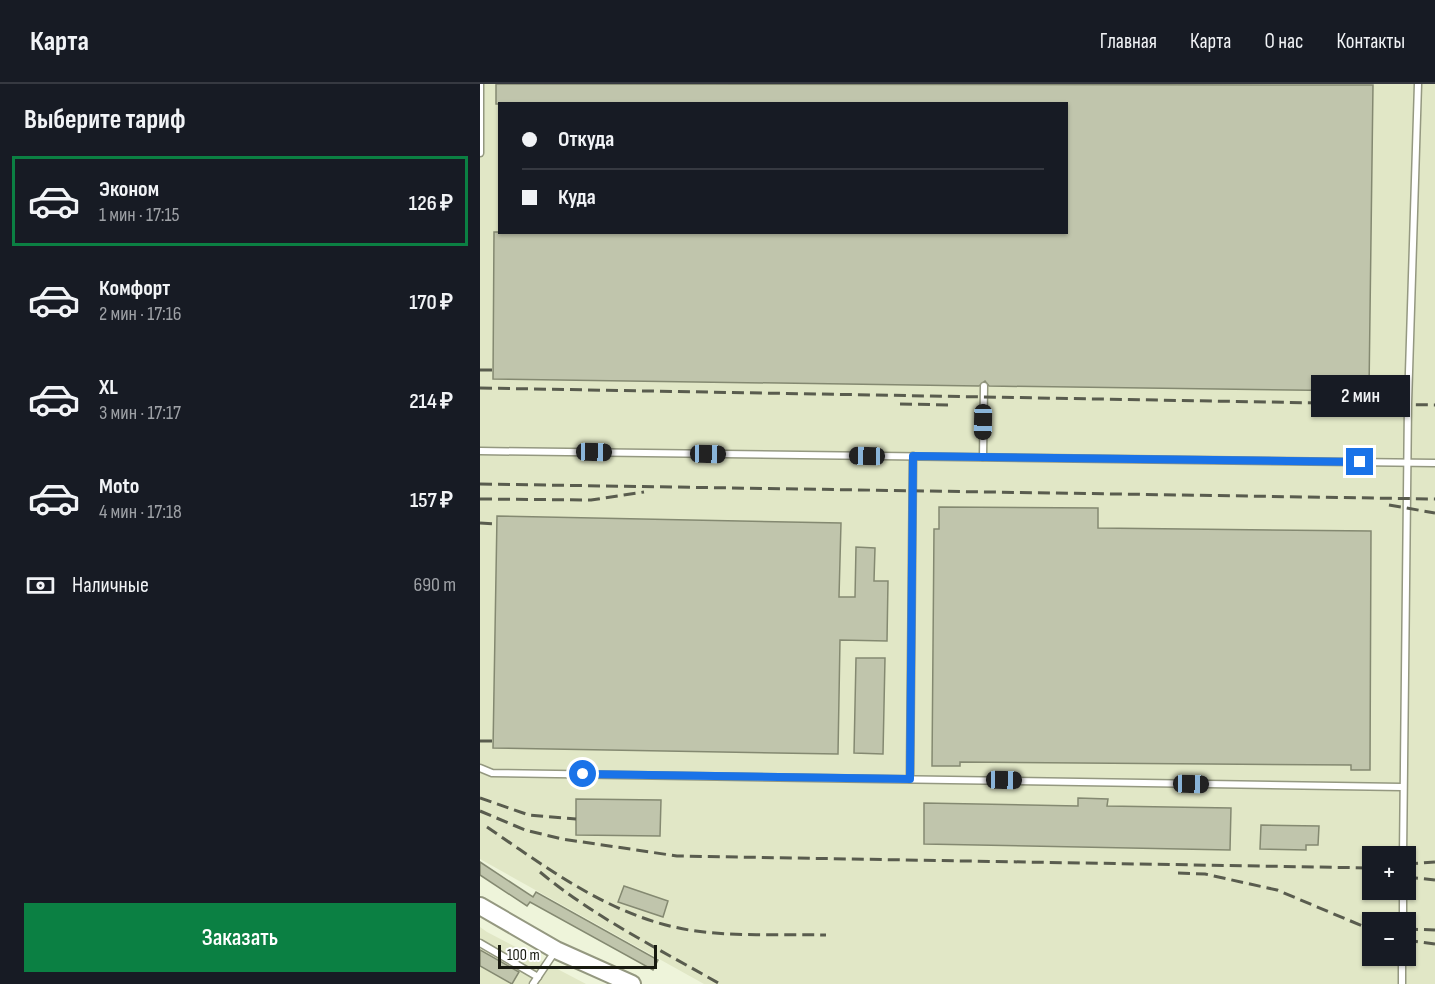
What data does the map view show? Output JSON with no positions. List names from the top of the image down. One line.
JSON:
{"scale_bar":"100 m","page":{"header":"Карта","nav":["Главная","Карта","О нас","Контакты"],"heading":"Выберите тариф","banner":["Откуда","Куда"],"list":[{"name":"Эконом","note":"1 мин · 17:15","value":"126 ₽"},{"name":"Комфорт","note":"2 мин · 17:16","value":"170 ₽"},{"name":"XL","note":"3 мин · 17:17","value":"214 ₽"},{"name":"Moto","note":"4 мин · 17:18","value":"157 ₽"}],"bubble":"2 мин","pay":["Наличные","690 m"],"map_buttons":["+","−"],"buttons":"Заказать","scale":"100 m"}}
